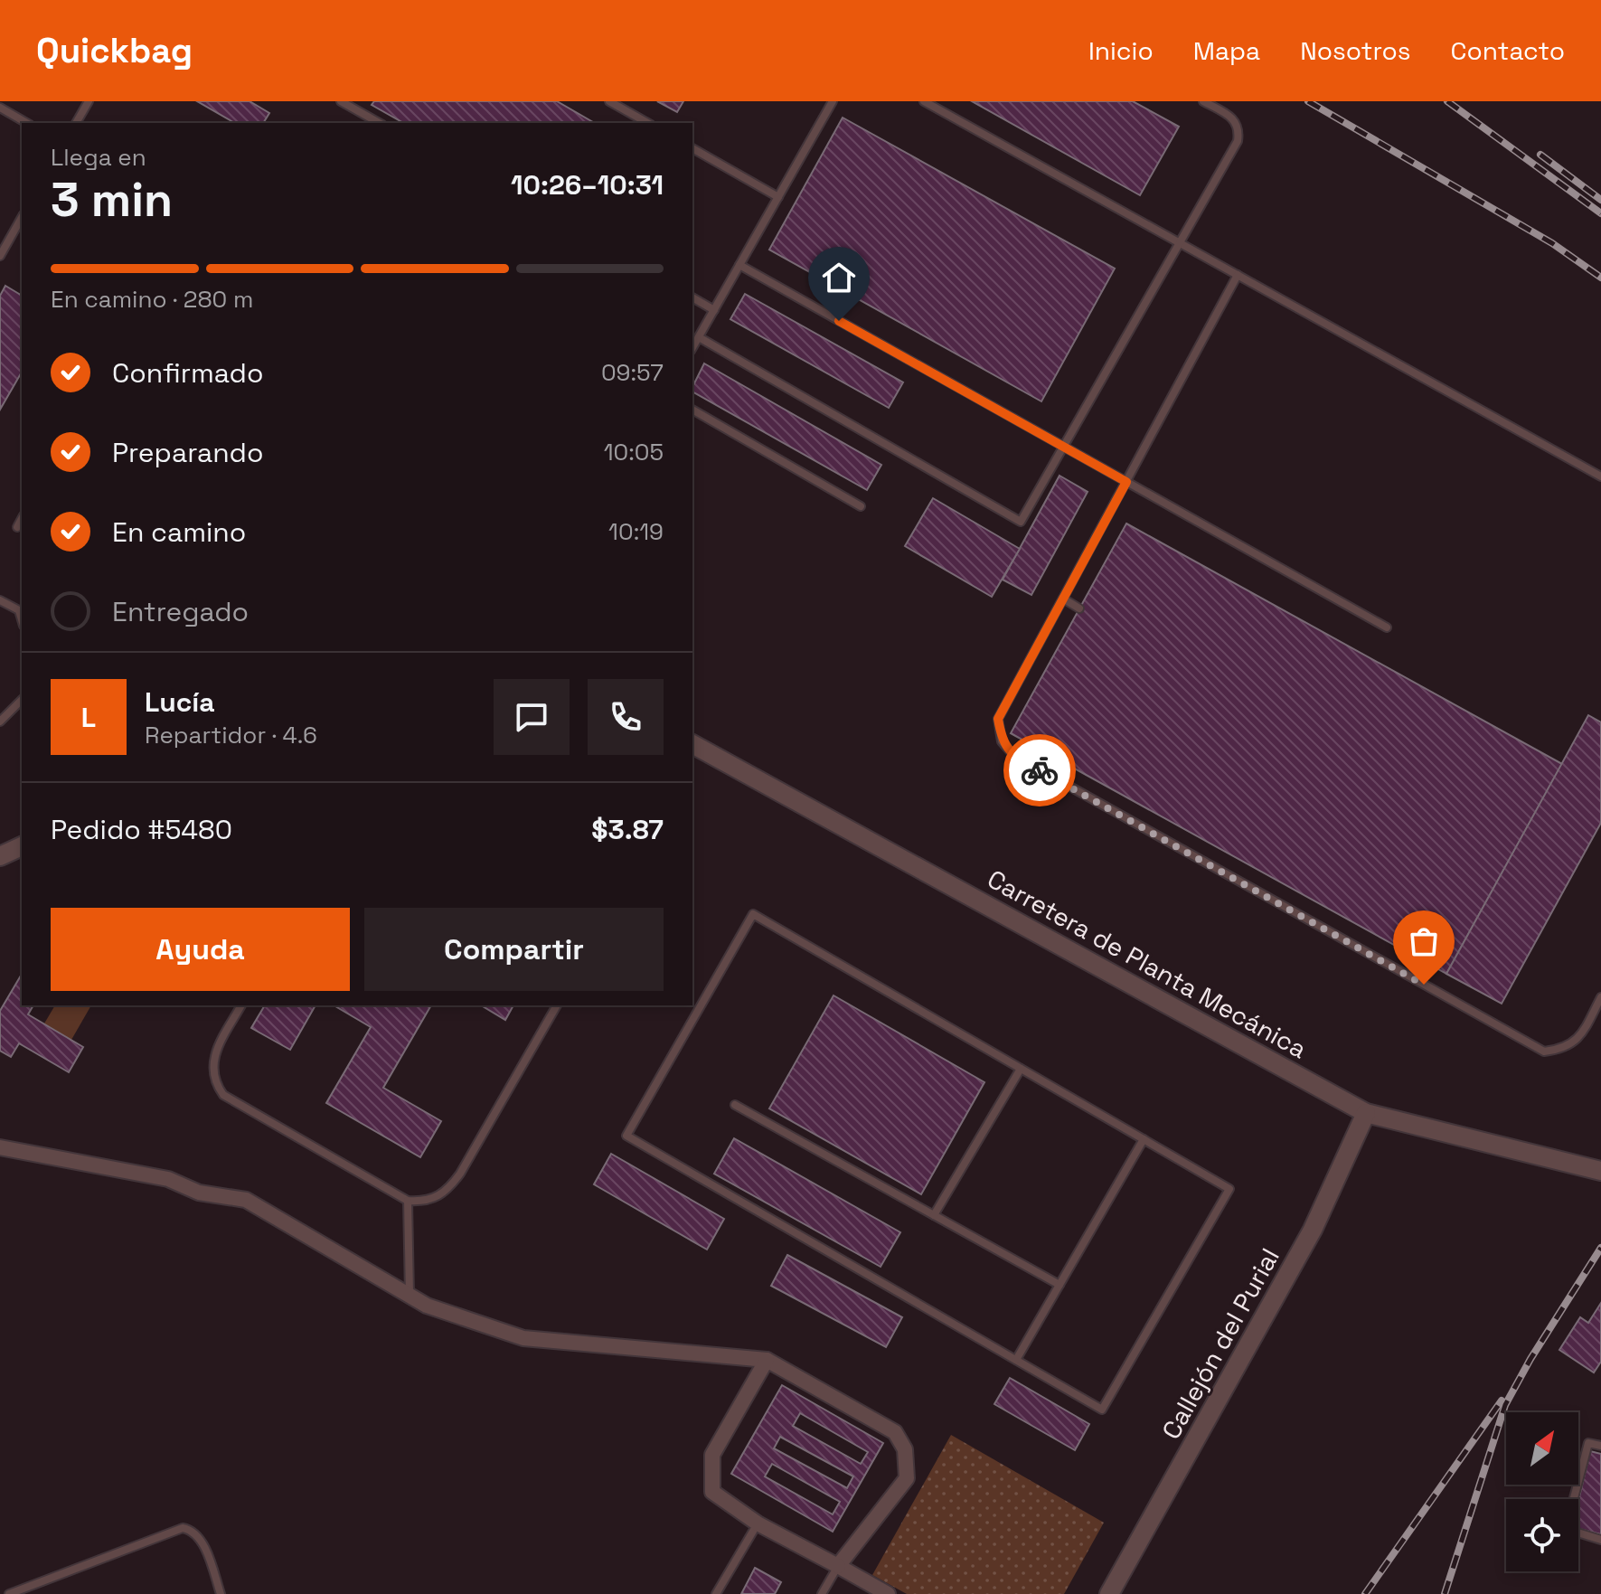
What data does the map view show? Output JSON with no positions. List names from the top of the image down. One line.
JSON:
{"streets":{"street":["Carretera de Planta Mecánica","Callejón del Purial"]},"crossings":[["Carretera de Planta Mecánica","Callejón del Purial"]],"north":"top right","page":{"header":"Quickbag","nav":["Inicio","Mapa","Nosotros","Contacto"],"heading":["3 min","Llega en","10:26–10:31"],"panel":["Lucía","Repartidor · 4.6","Pedido #5480","$3.87"],"bar":"En camino · 280 m","list":[["Confirmado","09:57"],["Preparando","10:05"],["En camino","10:19"],"Entregado"],"round":"L","buttons":["Ayuda","Compartir"]}}
